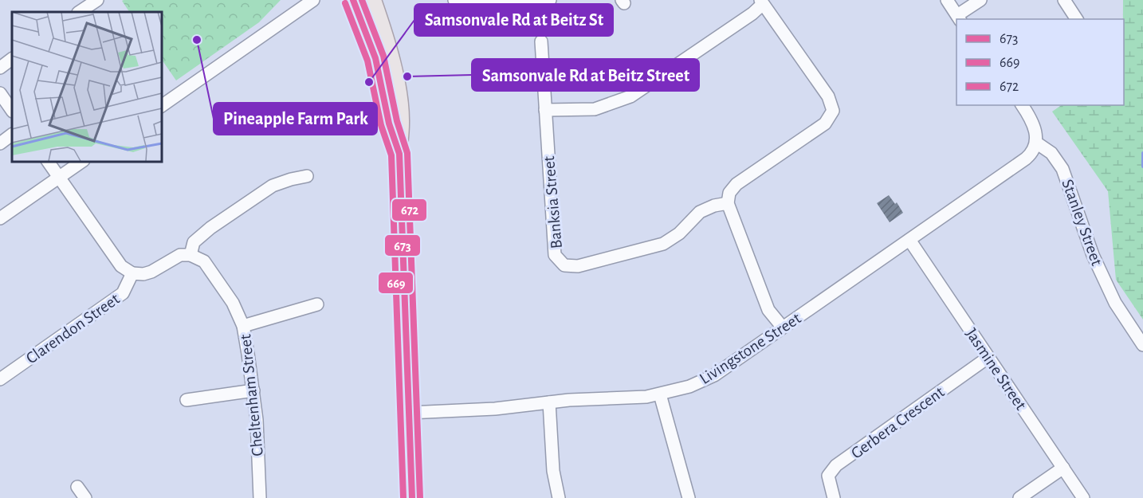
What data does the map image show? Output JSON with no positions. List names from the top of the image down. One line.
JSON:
{"streets":{"street":["Banksia Street","Stanley Street","Clarendon Street","Livingstone Street","Jasmine Street","Cheltenham Street","Gerbera Crescent"]},"crossings":[["Stanley Street","Livingstone Street"],["Livingstone Street","Jasmine Street"],["Jasmine Street","Gerbera Crescent"]],"places":["Pineapple Farm Park","Samsonvale Rd at Beitz Street","Samsonvale Rd at Beitz St"],"lines":["transit line 673","transit line 672","transit line 669"],"legend":["673","669","672"]}
